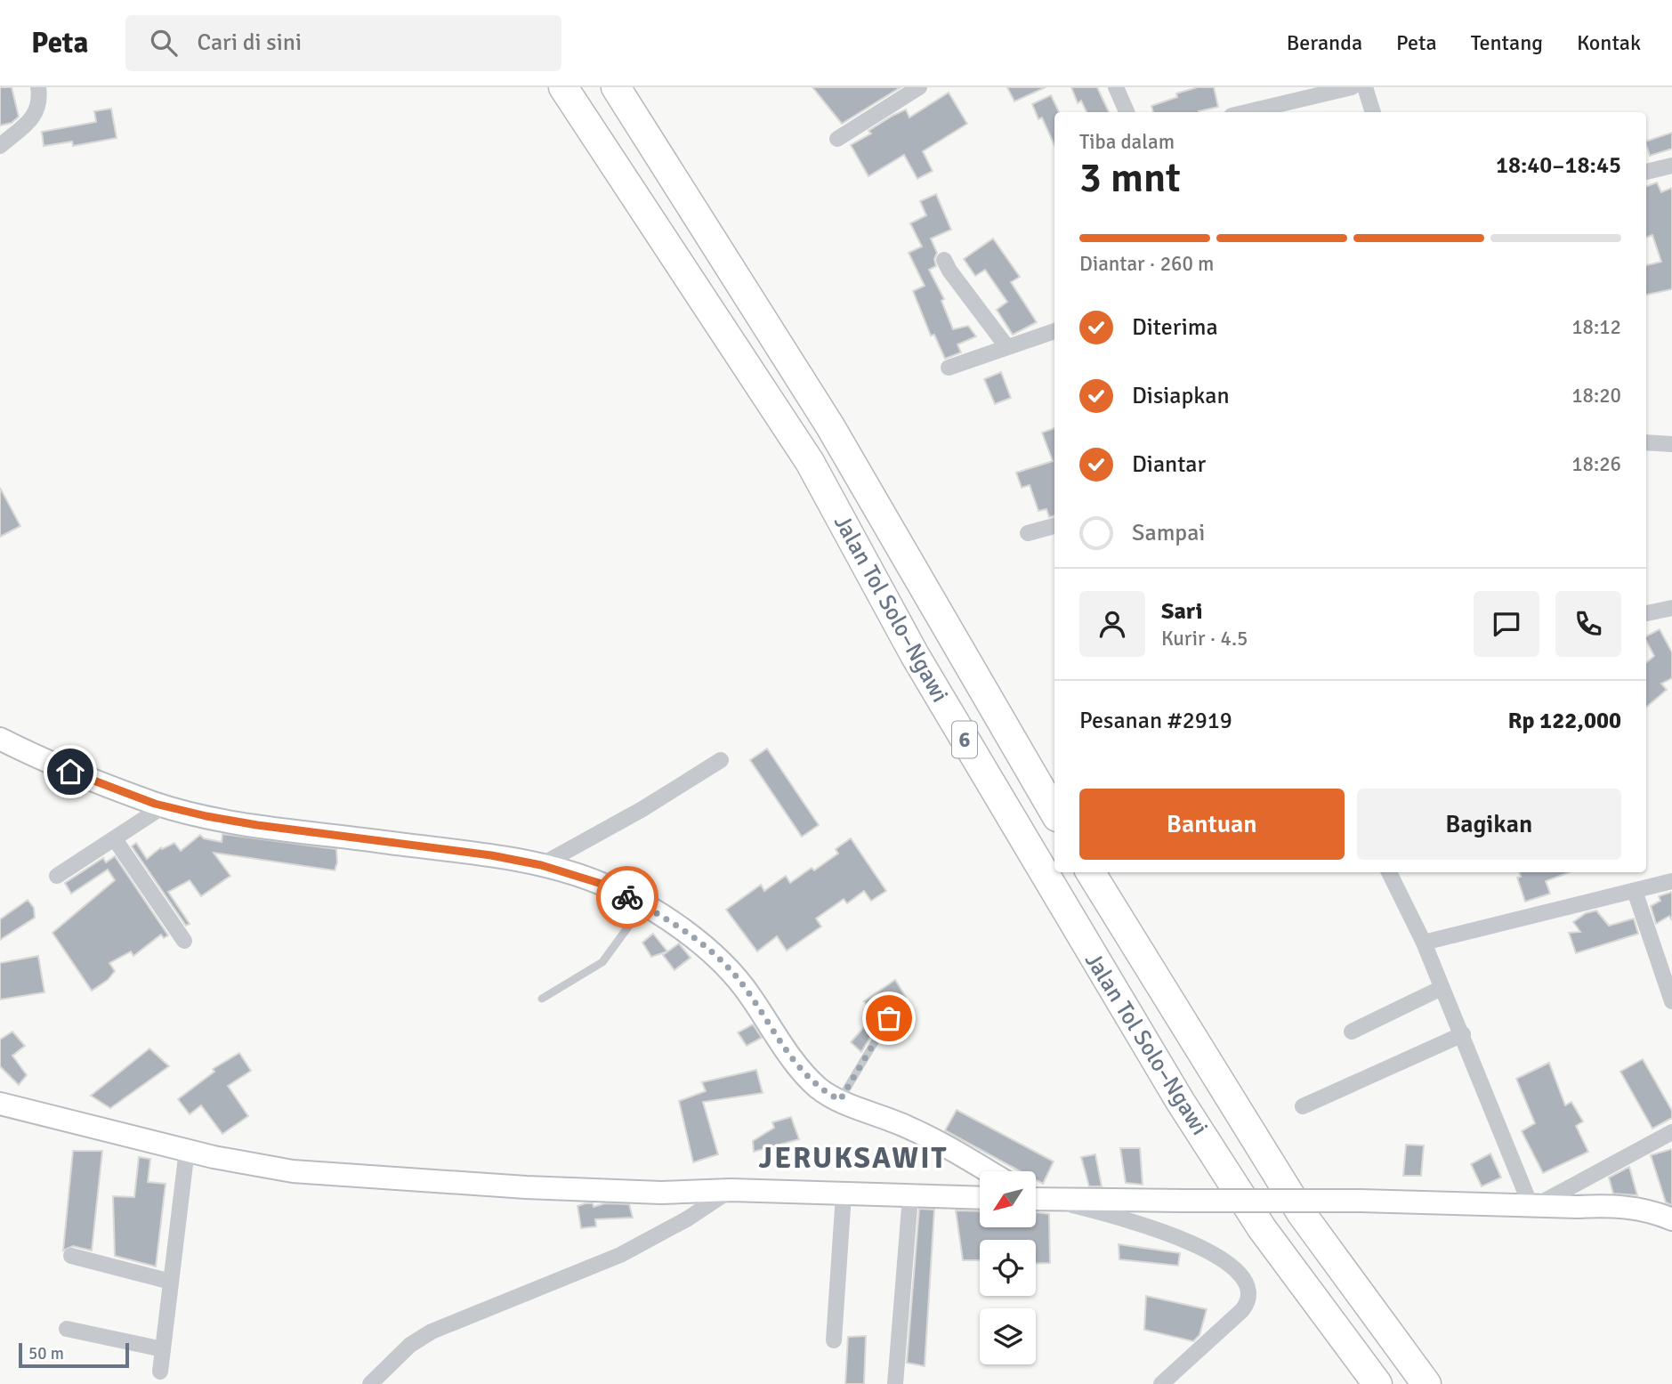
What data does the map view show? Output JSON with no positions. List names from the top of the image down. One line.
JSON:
{"streets":{"highway":["Jalan Tol Solo–Ngawi","6"]},"districts":["JERUKSAWIT"],"scale_bar":"50 m","north":"bottom left","page":{"header":"Peta","search":"Cari di sini","nav":["Beranda","Peta","Tentang","Kontak"],"heading":["3 mnt","Tiba dalam","18:40–18:45"],"panel":["Sari","Kurir · 4.5","Pesanan #2919","Rp 122,000"],"bar":"Diantar · 260 m","list":[["Diterima","18:12"],["Disiapkan","18:20"],["Diantar","18:26"],"Sampai"],"buttons":["Bantuan","Bagikan"],"scale":"50 m"}}
